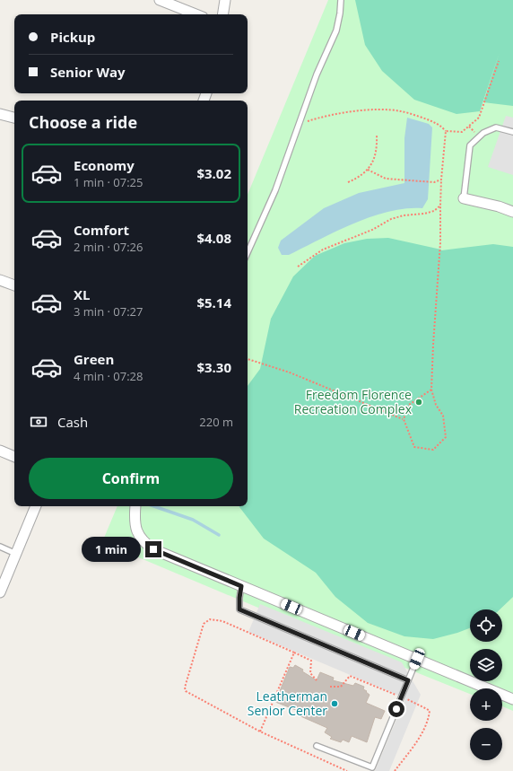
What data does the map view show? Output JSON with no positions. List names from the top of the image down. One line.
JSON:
{"places":["Freedom Florence Recreation Complex","Leatherman Senior Center"],"page":{"banner":["Pickup","Senior Way"],"heading":"Choose a ride","list":[{"name":"Economy","note":"1 min · 07:25","value":"$3.02"},{"name":"Comfort","note":"2 min · 07:26","value":"$4.08"},{"name":"XL","note":"3 min · 07:27","value":"$5.14"},{"name":"Green","note":"4 min · 07:28","value":"$3.30"}],"pay":["Cash","220 m"],"buttons":"Confirm","bubble":"1 min","map_buttons":["+","−"]}}
